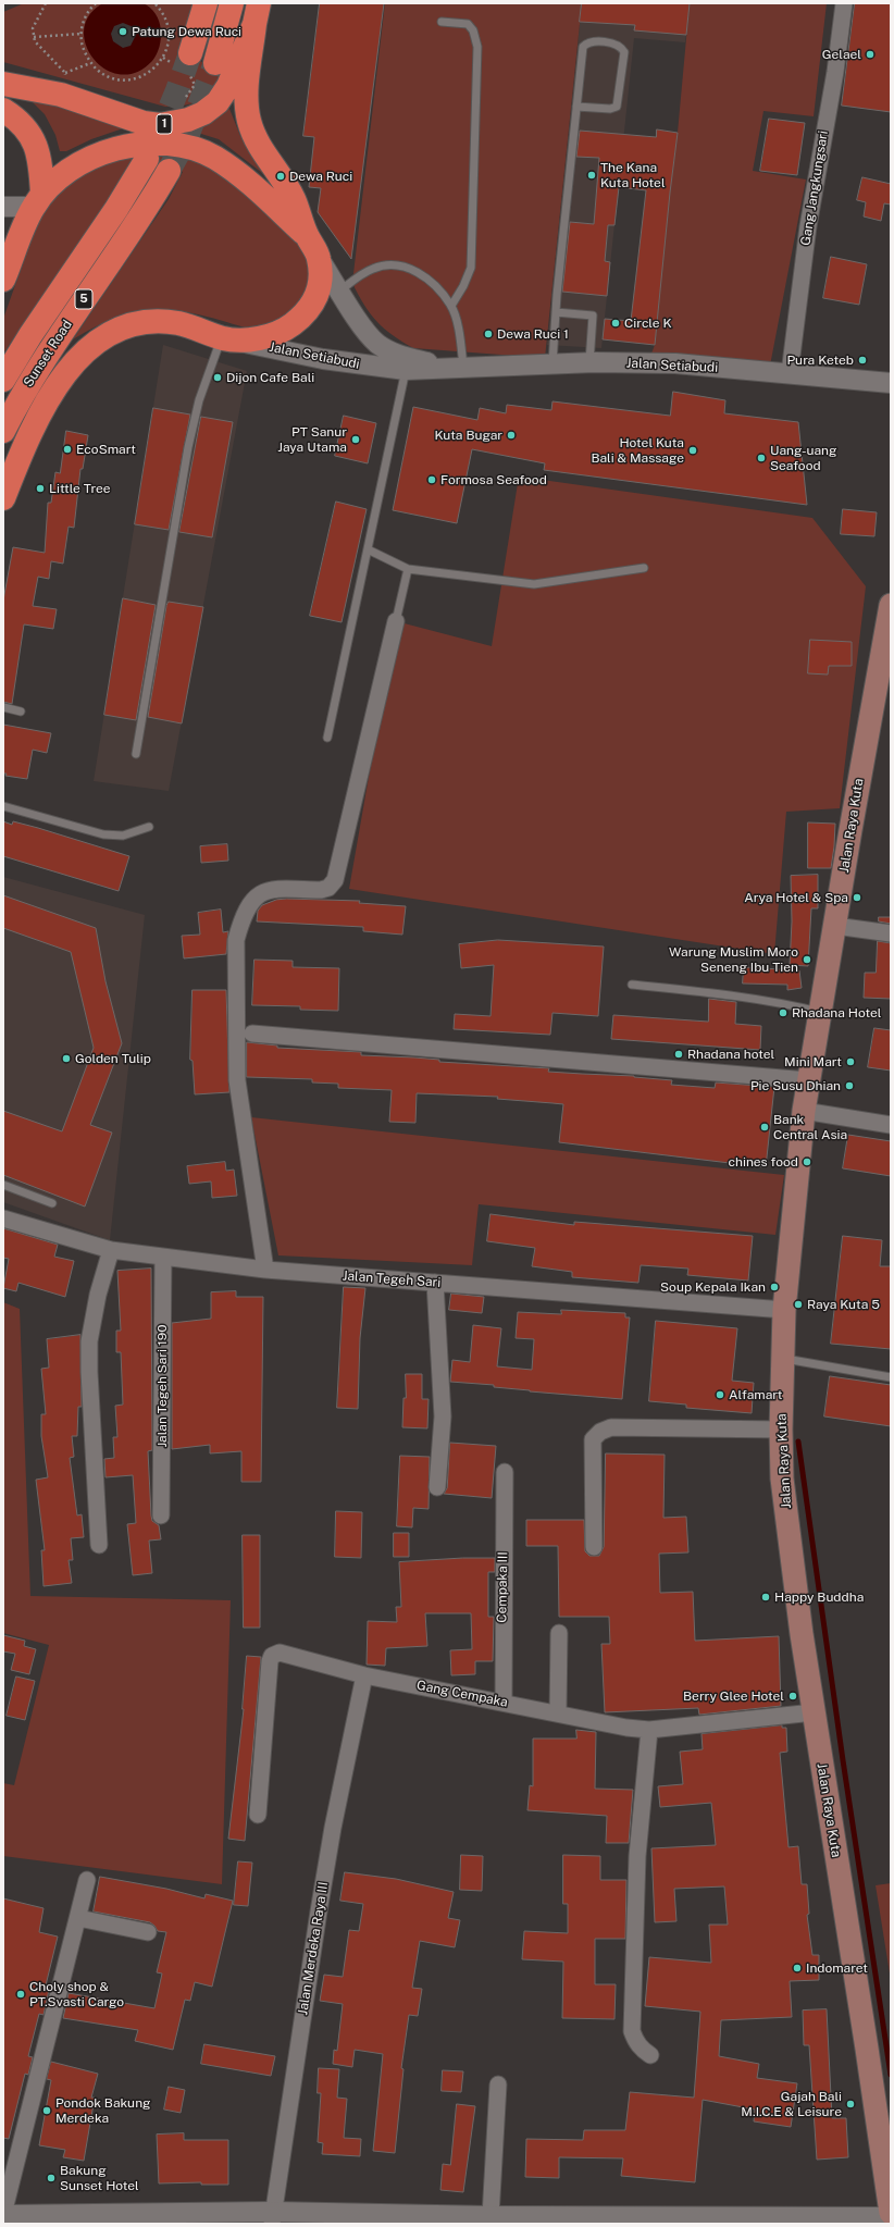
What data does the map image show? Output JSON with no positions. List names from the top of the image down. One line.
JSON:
{"streets":{"highway":["1","5","Sunset Road"],"main road":["Jalan Raya Kuta"],"street":["Gang Jangkungsari","Jalan Setiabudi","Jalan Tegeh Sari","Jalan Tegeh Sari 190","Cempaka III","Gang Cempaka","Jalan Merdeka Raya III"]},"crossings":[["Gang Jangkungsari","Jalan Setiabudi"],["Jalan Raya Kuta","Jalan Tegeh Sari"],["Jalan Raya Kuta","Gang Cempaka"],["Jalan Tegeh Sari","Jalan Tegeh Sari 190"],["Cempaka III","Gang Cempaka"],["Gang Cempaka","Jalan Merdeka Raya III"]],"places":["Patung Dewa Ruci","Gelael","The Kana Kuta Hotel","Dewa Ruci","Circle K","Dewa Ruci 1","Pura Keteb","Dijon Cafe Bali","Kuta Bugar","PT Sanur Jaya Utama","EcoSmart","Hotel Kuta Bali & Massage","Uang-uang Seafood","Formosa Seafood","Little Tree","Arya Hotel & Spa","Warung Muslim Moro Seneng Ibu Tien","Rhadana Hotel","Rhadana hotel","Golden Tulip","Mini Mart","Pie Susu Dhian","Bank Central Asia","chines food","Soup Kepala Ikan","Raya Kuta 5","Alfamart","Happy Buddha","Berry Glee Hotel","Indomaret","Choly shop & PT.Svasti Cargo","Gajah Bali M.I.C.E & Leisure","Pondok Bakung Merdeka","Bakung Sunset Hotel"]}
